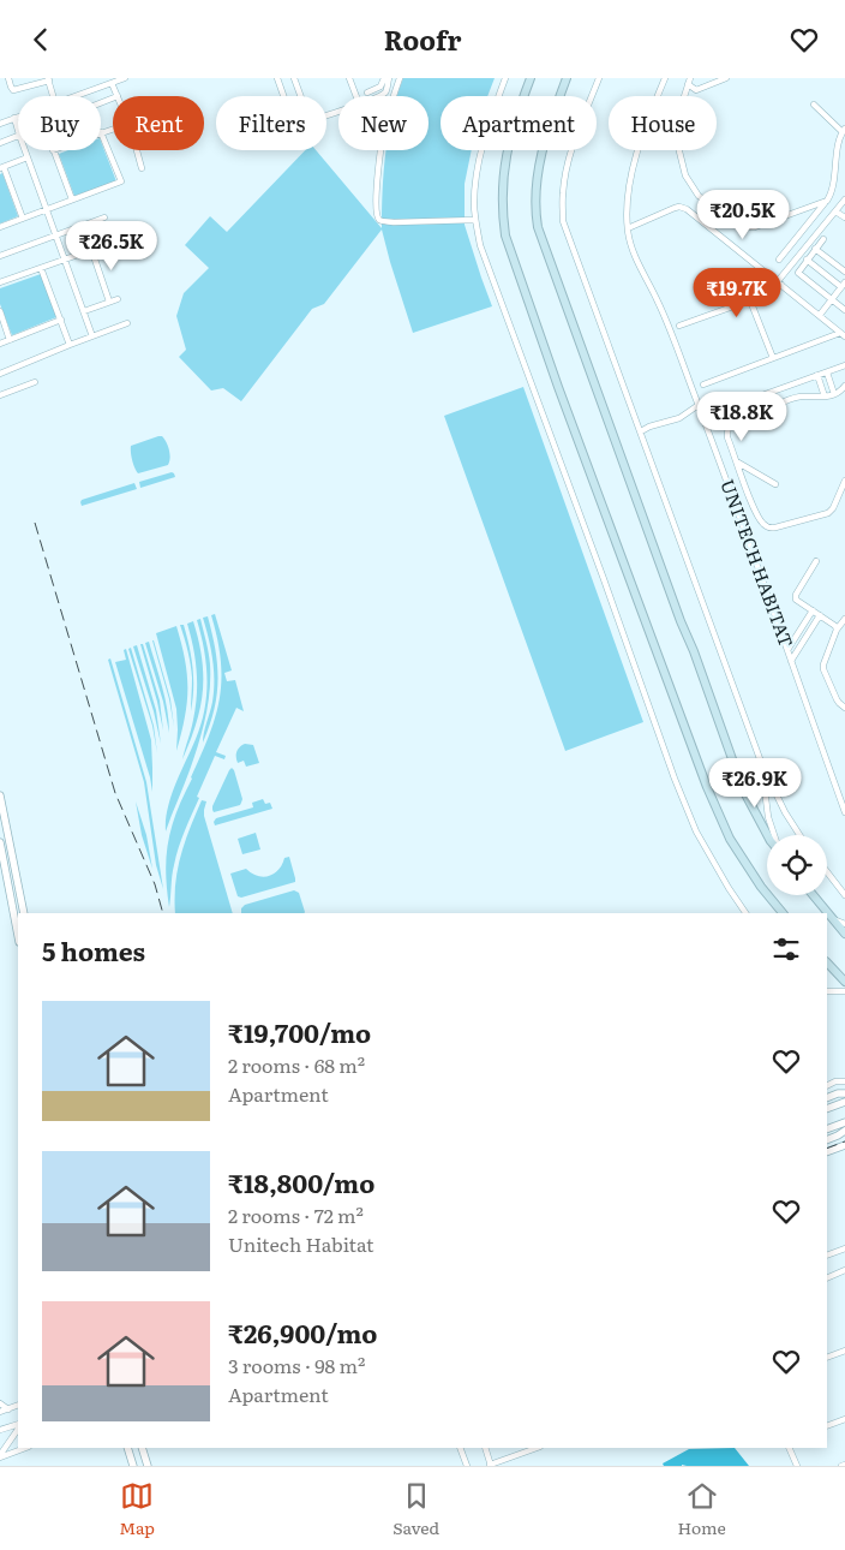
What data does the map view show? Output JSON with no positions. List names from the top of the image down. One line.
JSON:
{"streets":{"street":["UNITECH HABITAT"]},"page":{"header":"Roofr","chip":["Buy","Rent","Filters","New","Apartment","House"],"price":["₹20.5K","₹26.5K","₹19.7K","₹18.8K","₹26.9K"],"heading":"5 homes","list":[{"name":"₹19,700/mo","note":"2 rooms · 68 m² · Apartment"},{"name":"₹18,800/mo","note":"2 rooms · 72 m² · Unitech Habitat"},{"name":"₹26,900/mo","note":"3 rooms · 98 m² · Apartment"}],"tabs":["Map","Saved","Home"]}}
